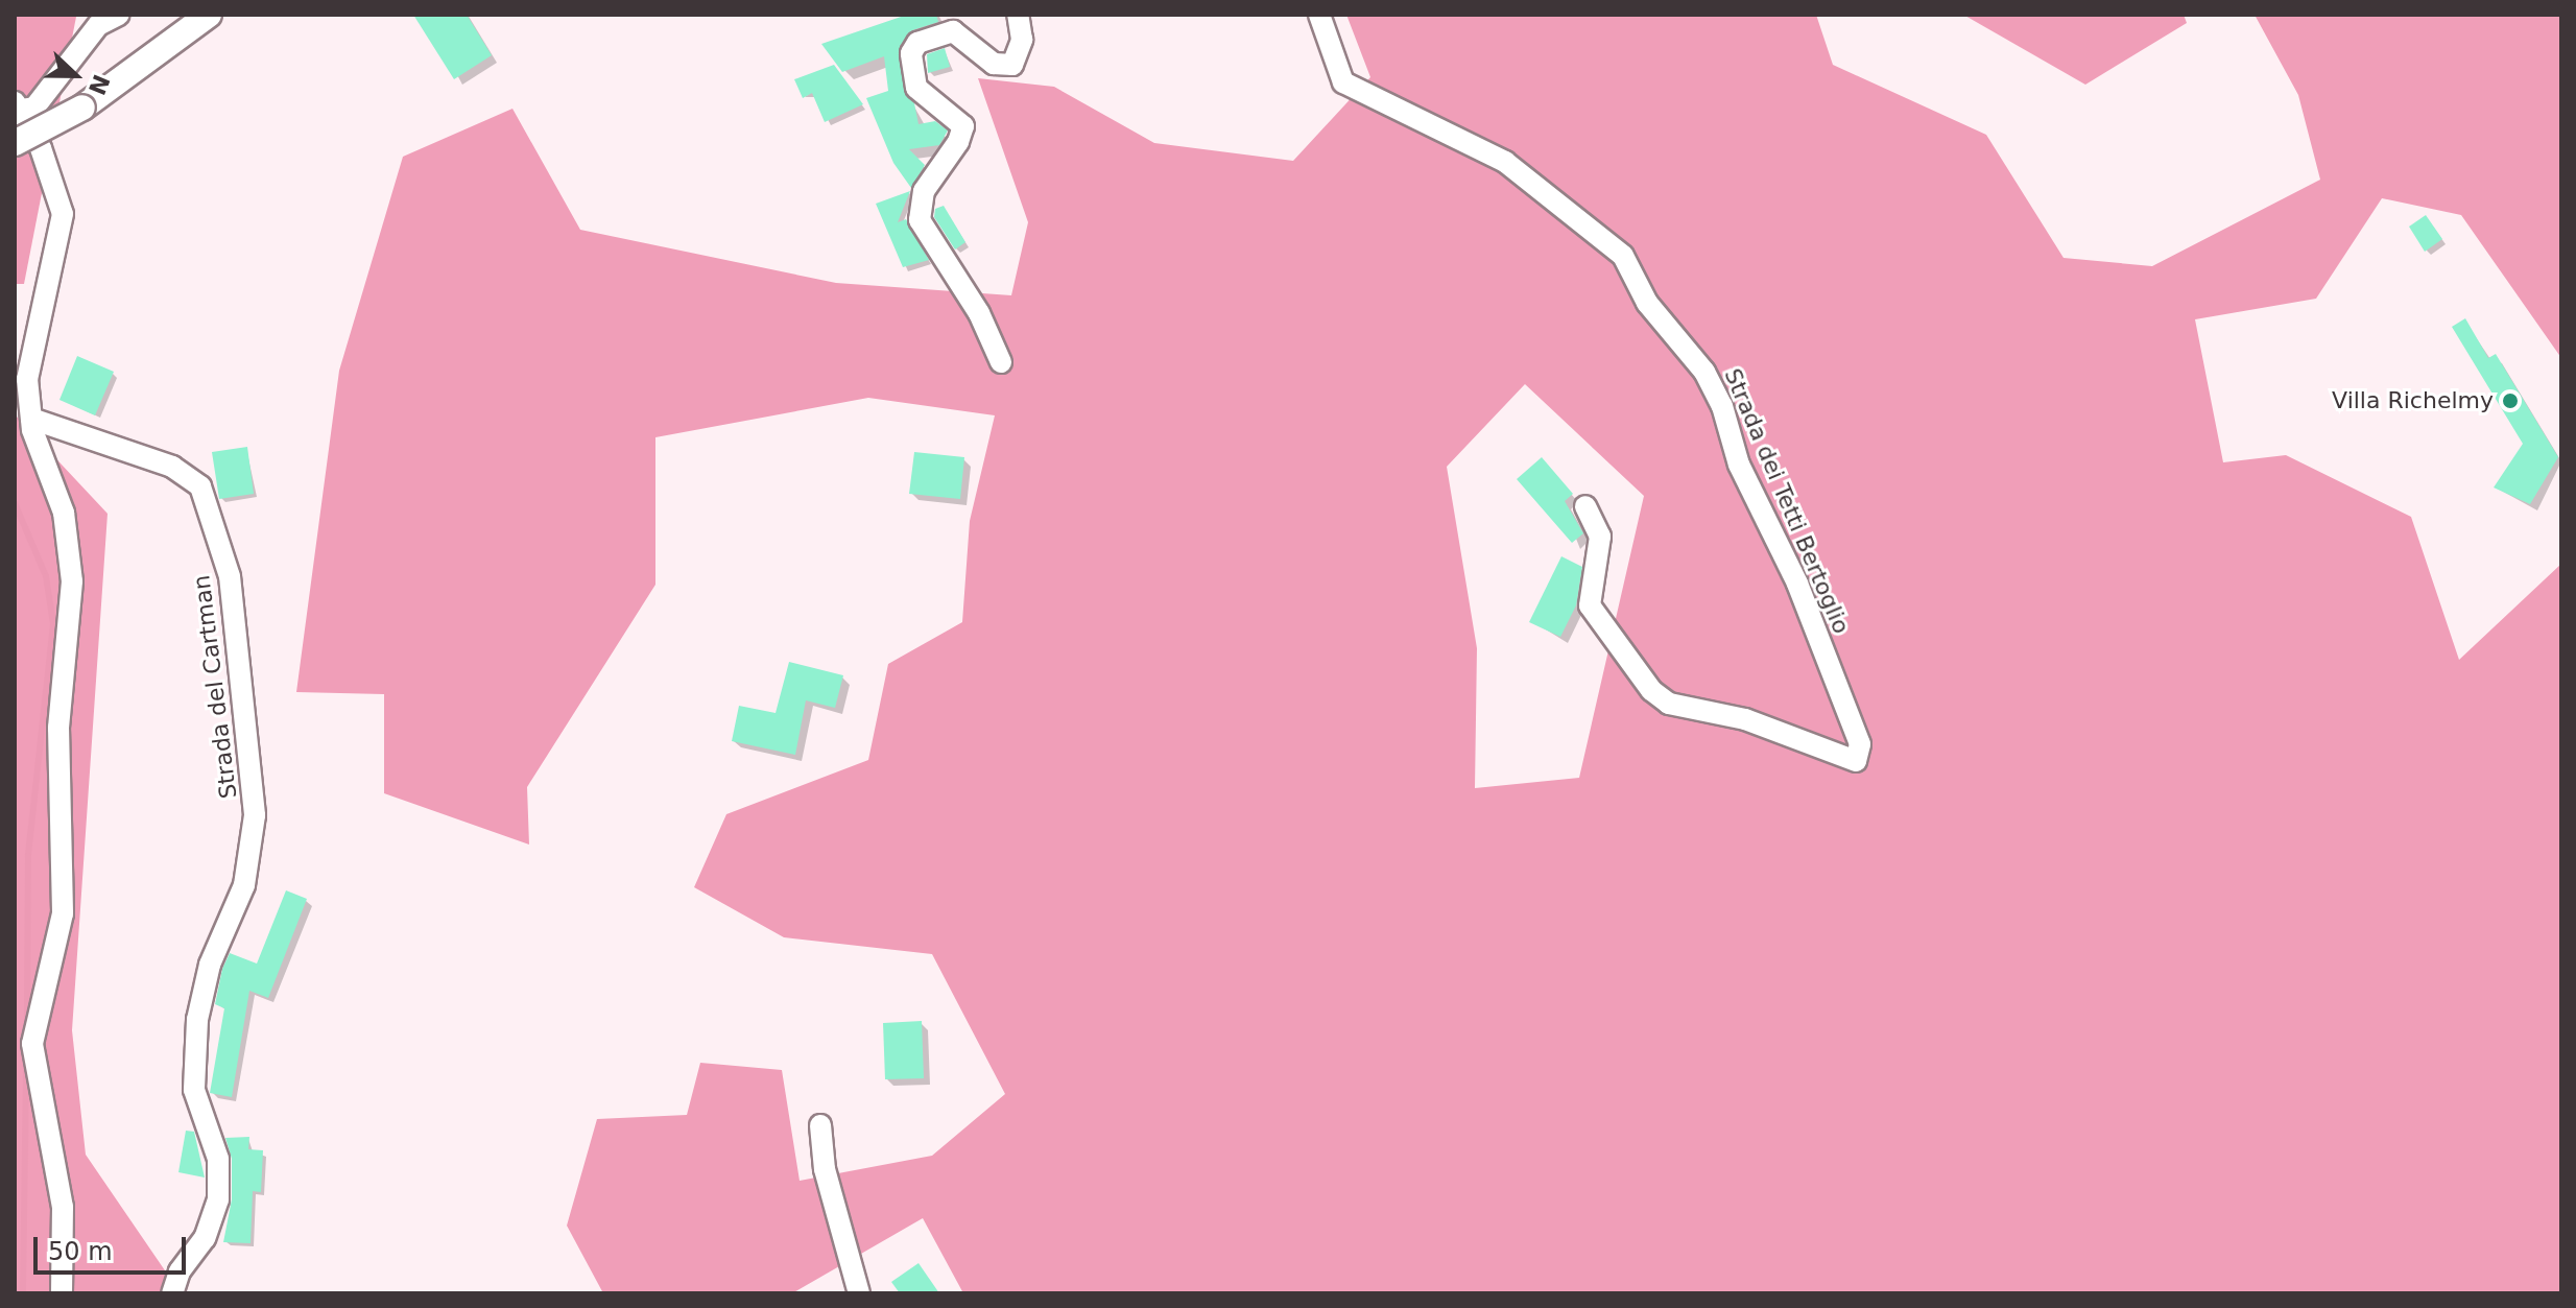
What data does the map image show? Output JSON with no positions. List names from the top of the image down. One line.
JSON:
{"streets":{"street":["Strada dei Tetti Bertoglio","Strada del Cartman"]},"places":["Villa Richelmy"],"scale_bar":"50 m","north":"right"}
